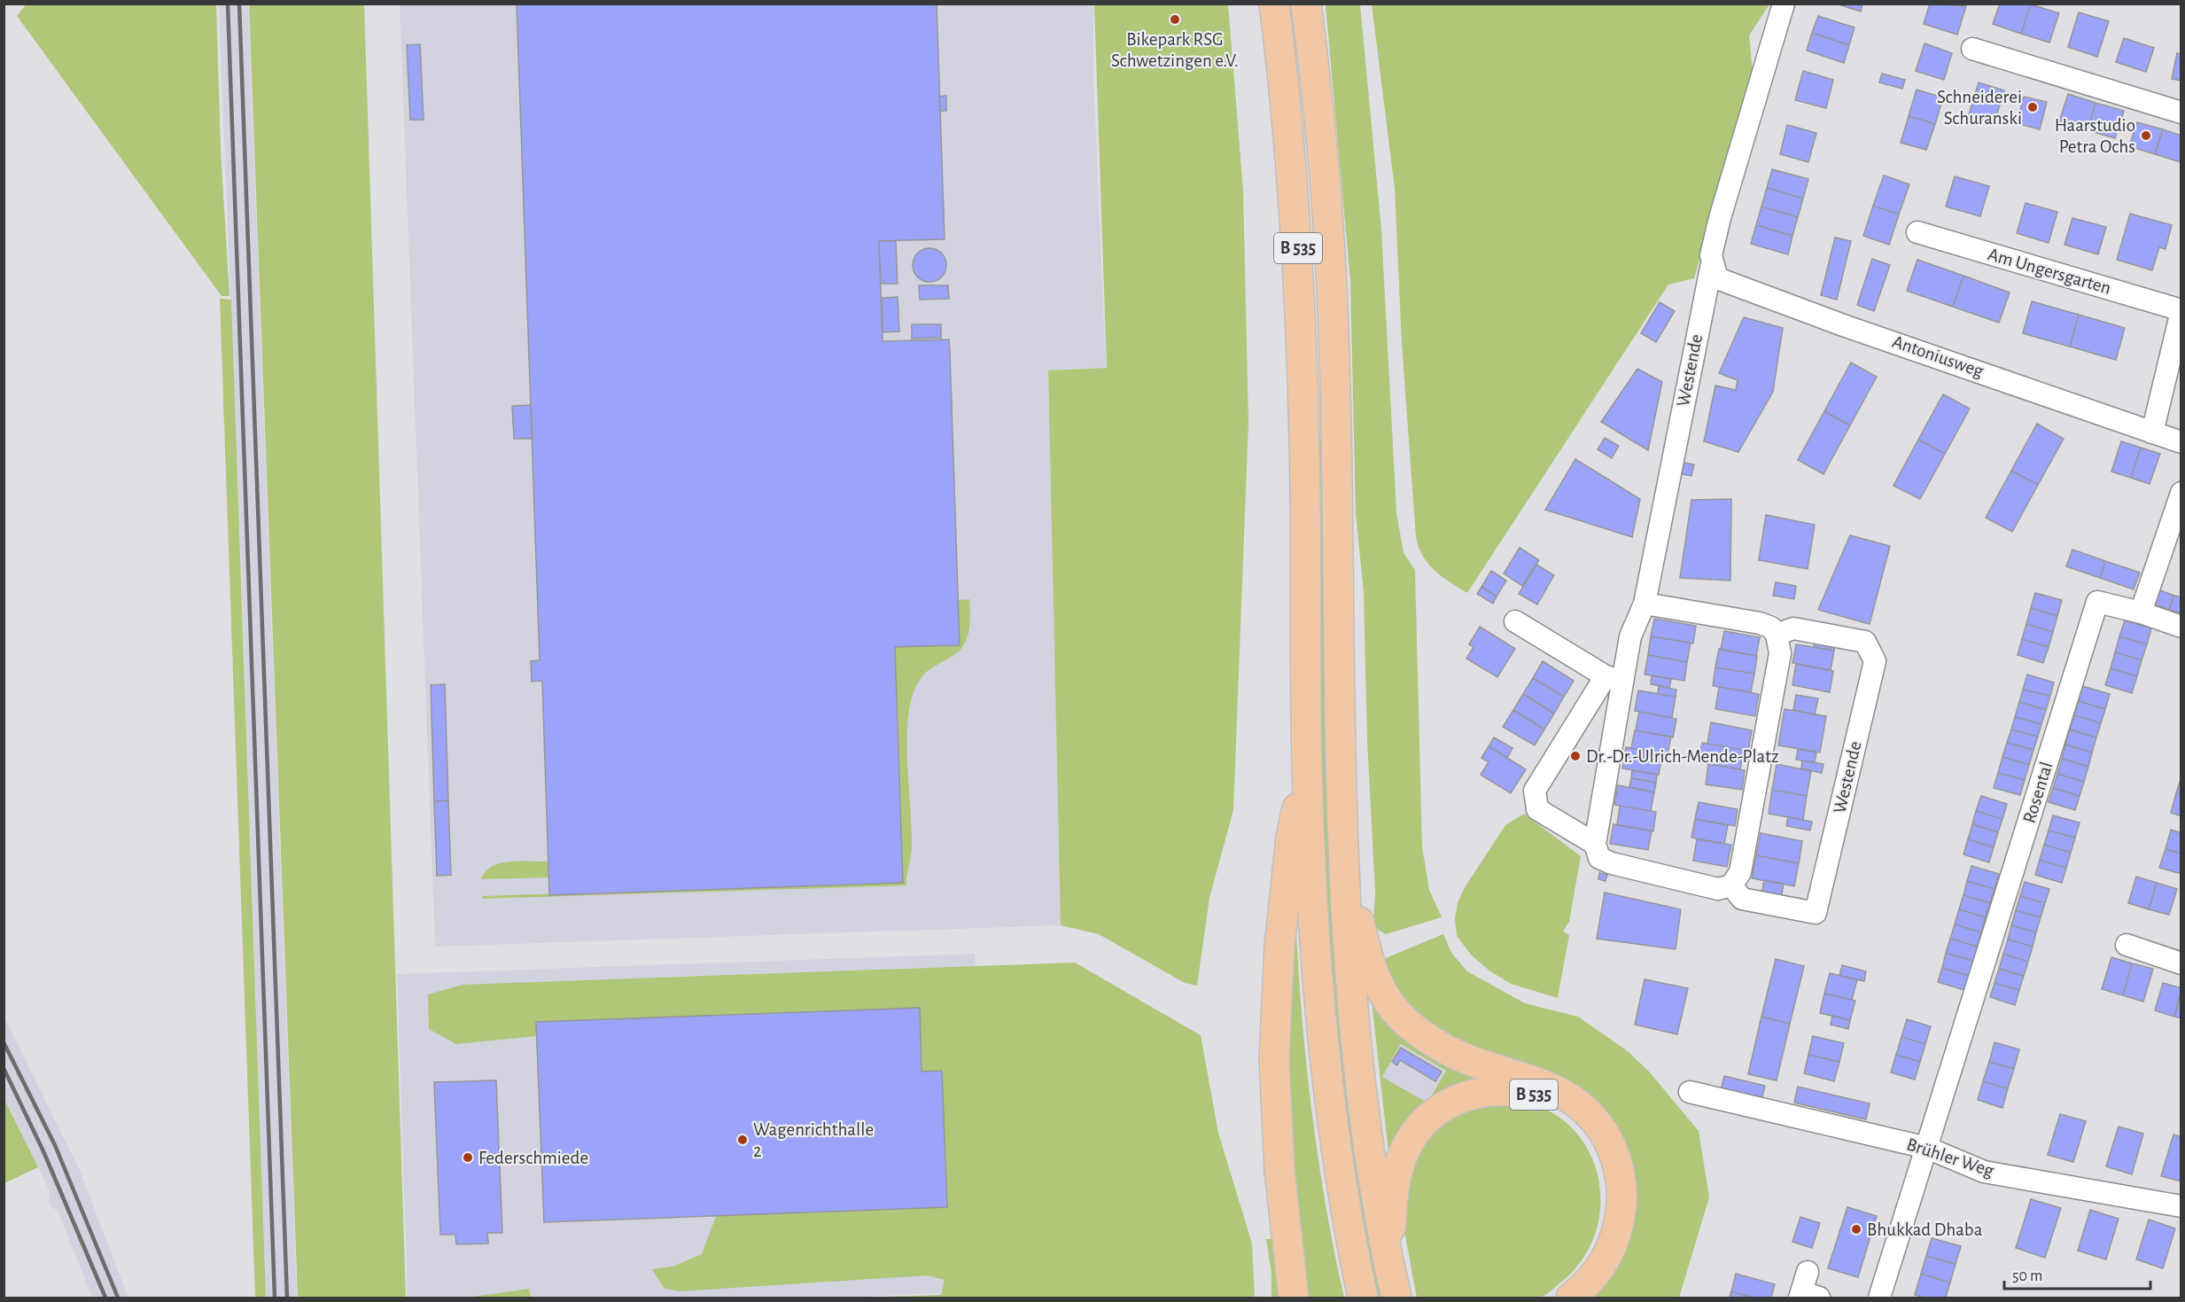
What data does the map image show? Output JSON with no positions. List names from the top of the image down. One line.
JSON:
{"streets":{"highway":["B 535"],"street":["Am Ungersgarten","Antoniusweg","Westende","Rosental","Brühler Weg"]},"crossings":[["Am Ungersgarten","Antoniusweg"],["Antoniusweg","Westende"],["Rosental","Brühler Weg"]],"places":["Bikepark RSG Schwetzingen e.V.","Schneiderei Schuranski","Haarstudio Petra Ochs","Dr.-Dr.-Ulrich-Mende-Platz","Wagenrichthalle 2","Federschmiede","Bhukkad Dhaba"],"scale_bar":"50 m"}
